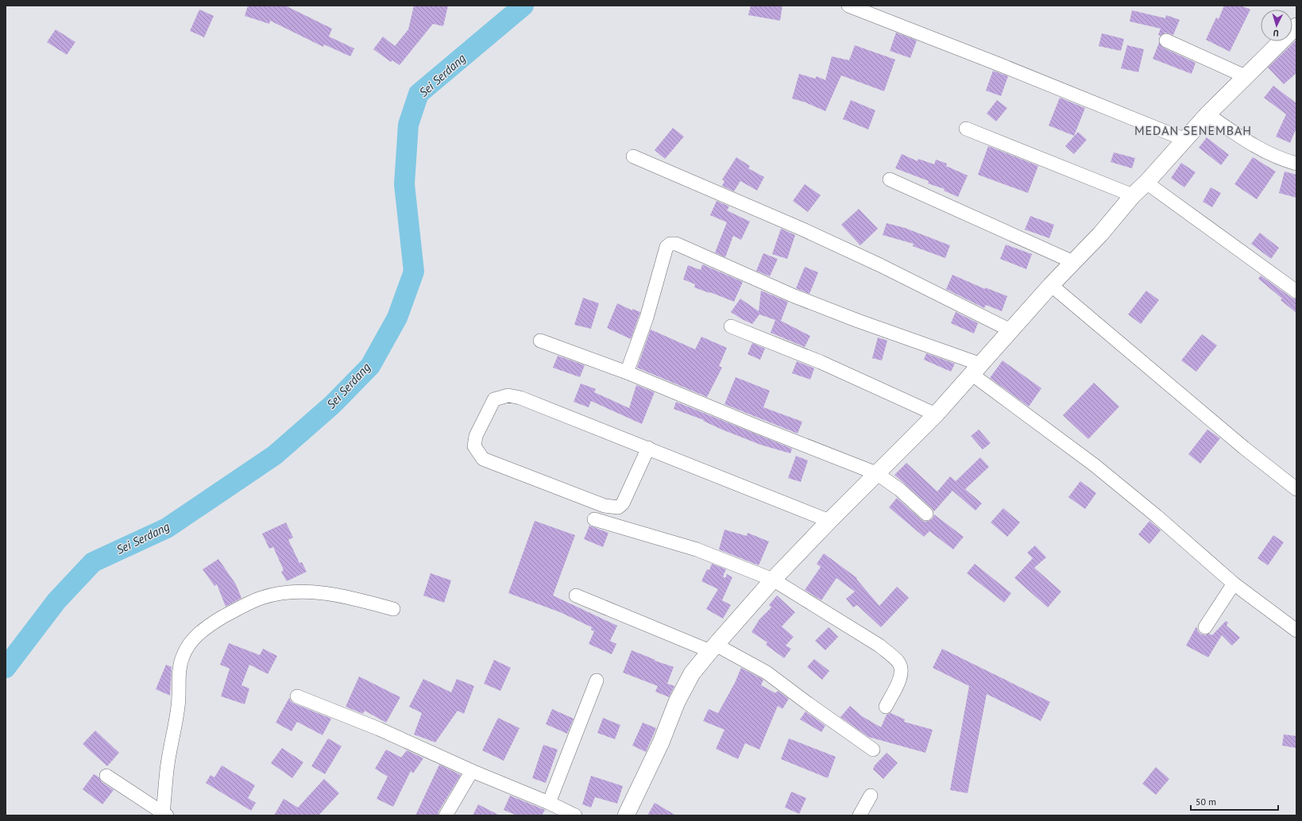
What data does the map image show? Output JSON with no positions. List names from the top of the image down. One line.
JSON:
{"districts":["MEDAN SENEMBAH"],"water":["Sei Serdang"],"scale_bar":"50 m","north":"bottom"}
